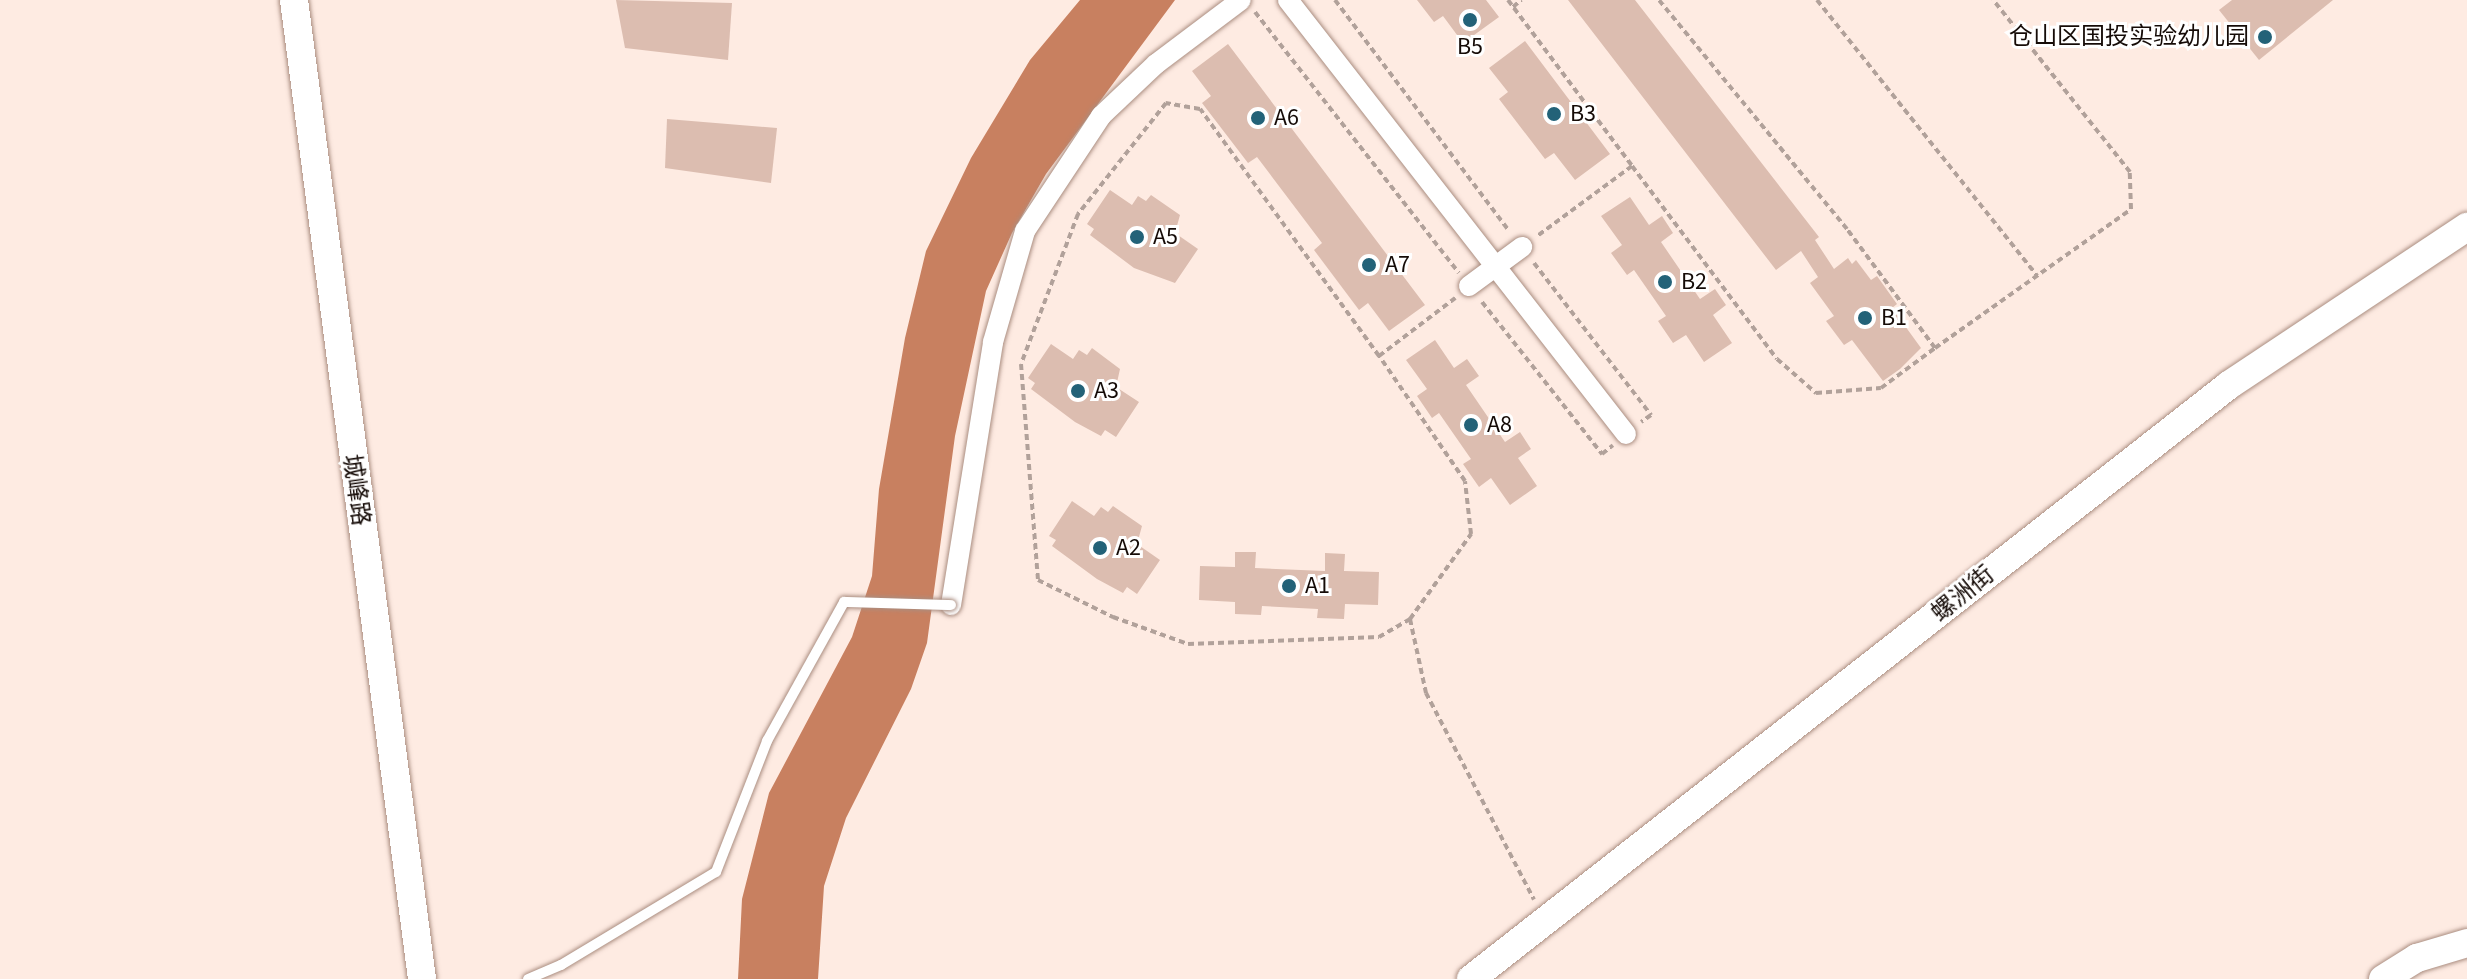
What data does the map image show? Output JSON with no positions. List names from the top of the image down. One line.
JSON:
{"streets":{"street":["城峰路","螺洲街"]},"places":["B5","仓山区国投实验幼儿园","B3","A6","A5","A7","B2","B1","A3","A8","A2","A1"]}
